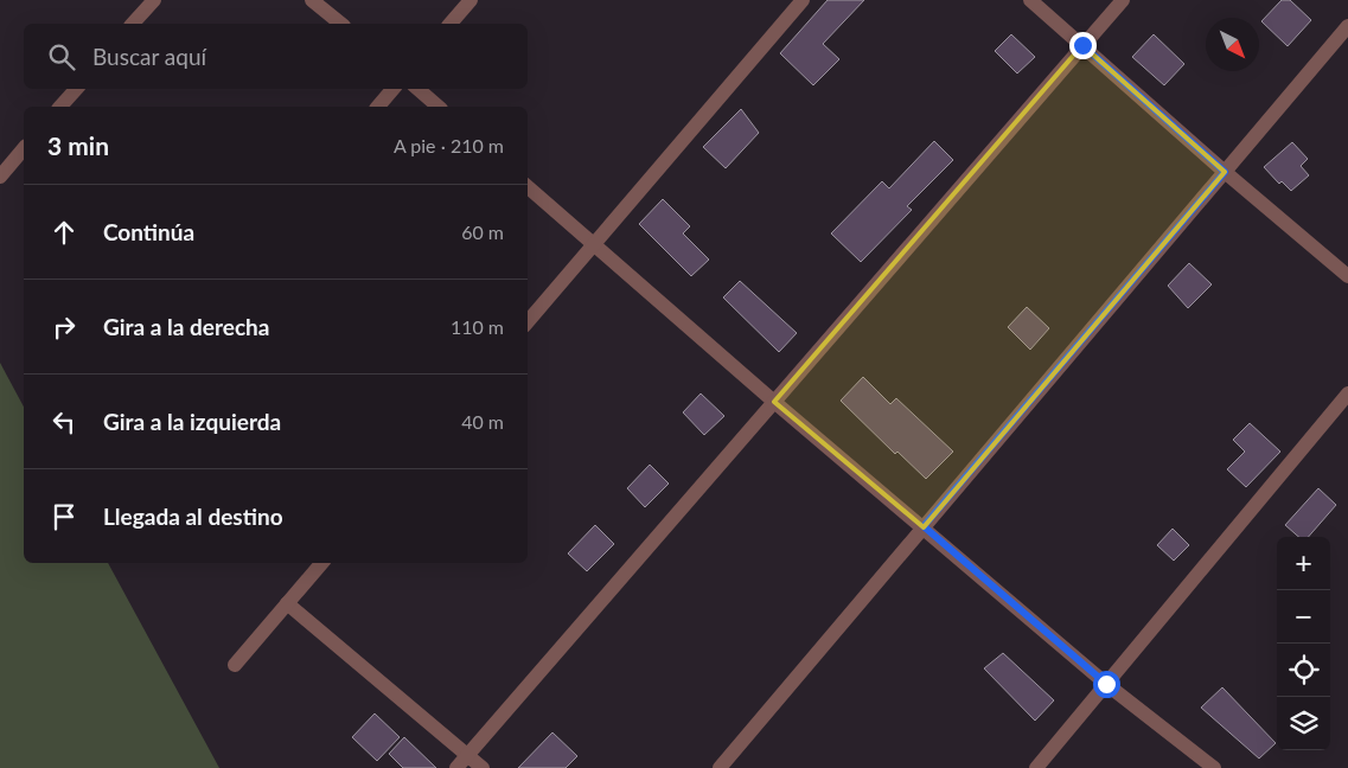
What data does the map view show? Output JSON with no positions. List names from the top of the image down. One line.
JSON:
{"north":"bottom right","page":{"search":"Buscar aquí","heading":["3 min","A pie · 210 m"],"list":[["Continúa","60 m"],["Gira a la derecha","110 m"],["Gira a la izquierda","40 m"],"Llegada al destino"],"map_buttons":["+","−"]}}
